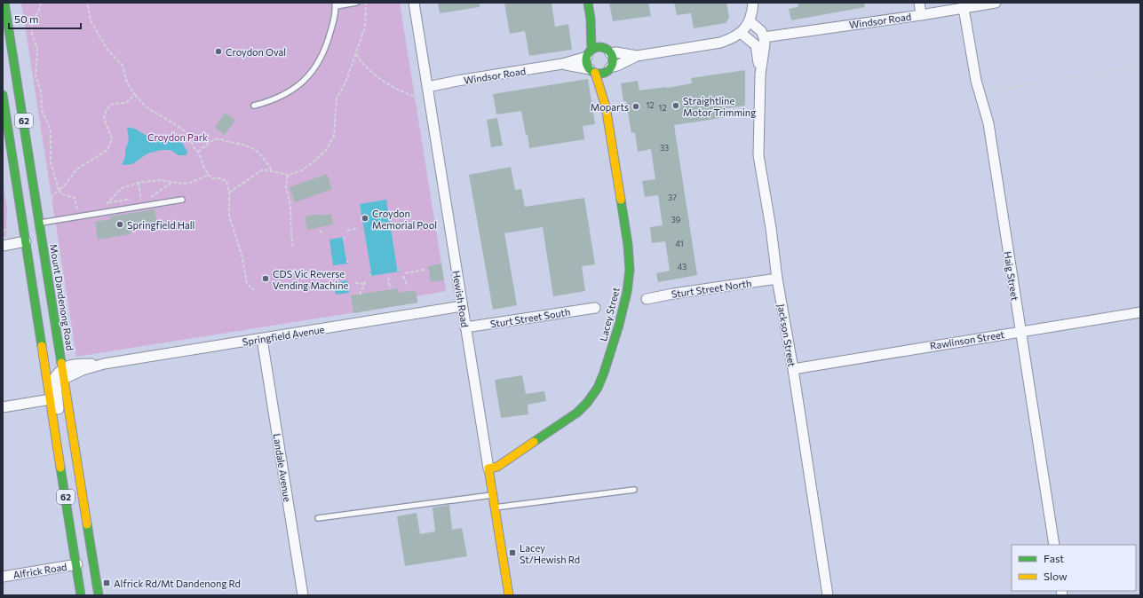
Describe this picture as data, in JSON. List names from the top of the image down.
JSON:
{
  "streets": {
    "main road": [
      "62",
      "Mount Dandenong Road",
      "Hewish Road",
      "Lacey Street"
    ],
    "street": [
      "Windsor Road",
      "Haig Street",
      "Sturt Street North",
      "Sturt Street South",
      "Springfield Avenue",
      "Jackson Street",
      "Rawlinson Street",
      "Landale Avenue",
      "Alfrick Road"
    ]
  },
  "crossings": [
    ["Windsor Road", "Haig Street"],
    ["Windsor Road", "Hewish Road"],
    ["Windsor Road", "Lacey Street"],
    ["62", "Alfrick Road"],
    ["Haig Street", "Rawlinson Street"],
    ["Sturt Street North", "Jackson Street"],
    ["Mount Dandenong Road", "Springfield Avenue"],
    ["Hewish Road", "Lacey Street"],
    ["Hewish Road", "Sturt Street South"],
    ["Hewish Road", "Springfield Avenue"],
    ["Springfield Avenue", "Landale Avenue"],
    ["Jackson Street", "Rawlinson Street"]
  ],
  "parks": ["Croydon Park"],
  "places": {
    "other": [
      "Croydon Oval",
      "Straightline Motor Trimming",
      "Moparts",
      "Croydon Memorial Pool",
      "Springfield Hall",
      "CDS Vic Reverse Vending Machine"
    ],
    "transit": ["Lacey St/Hewish Rd", "Alfrick Rd/Mt Dandenong Rd"]
  },
  "house_numbers": [
    "12",
    "12",
    "33",
    "37",
    "39",
    "41",
    "43"
  ],
  "legend": ["Fast", "Slow"],
  "scale_bar": "50 m"
}
